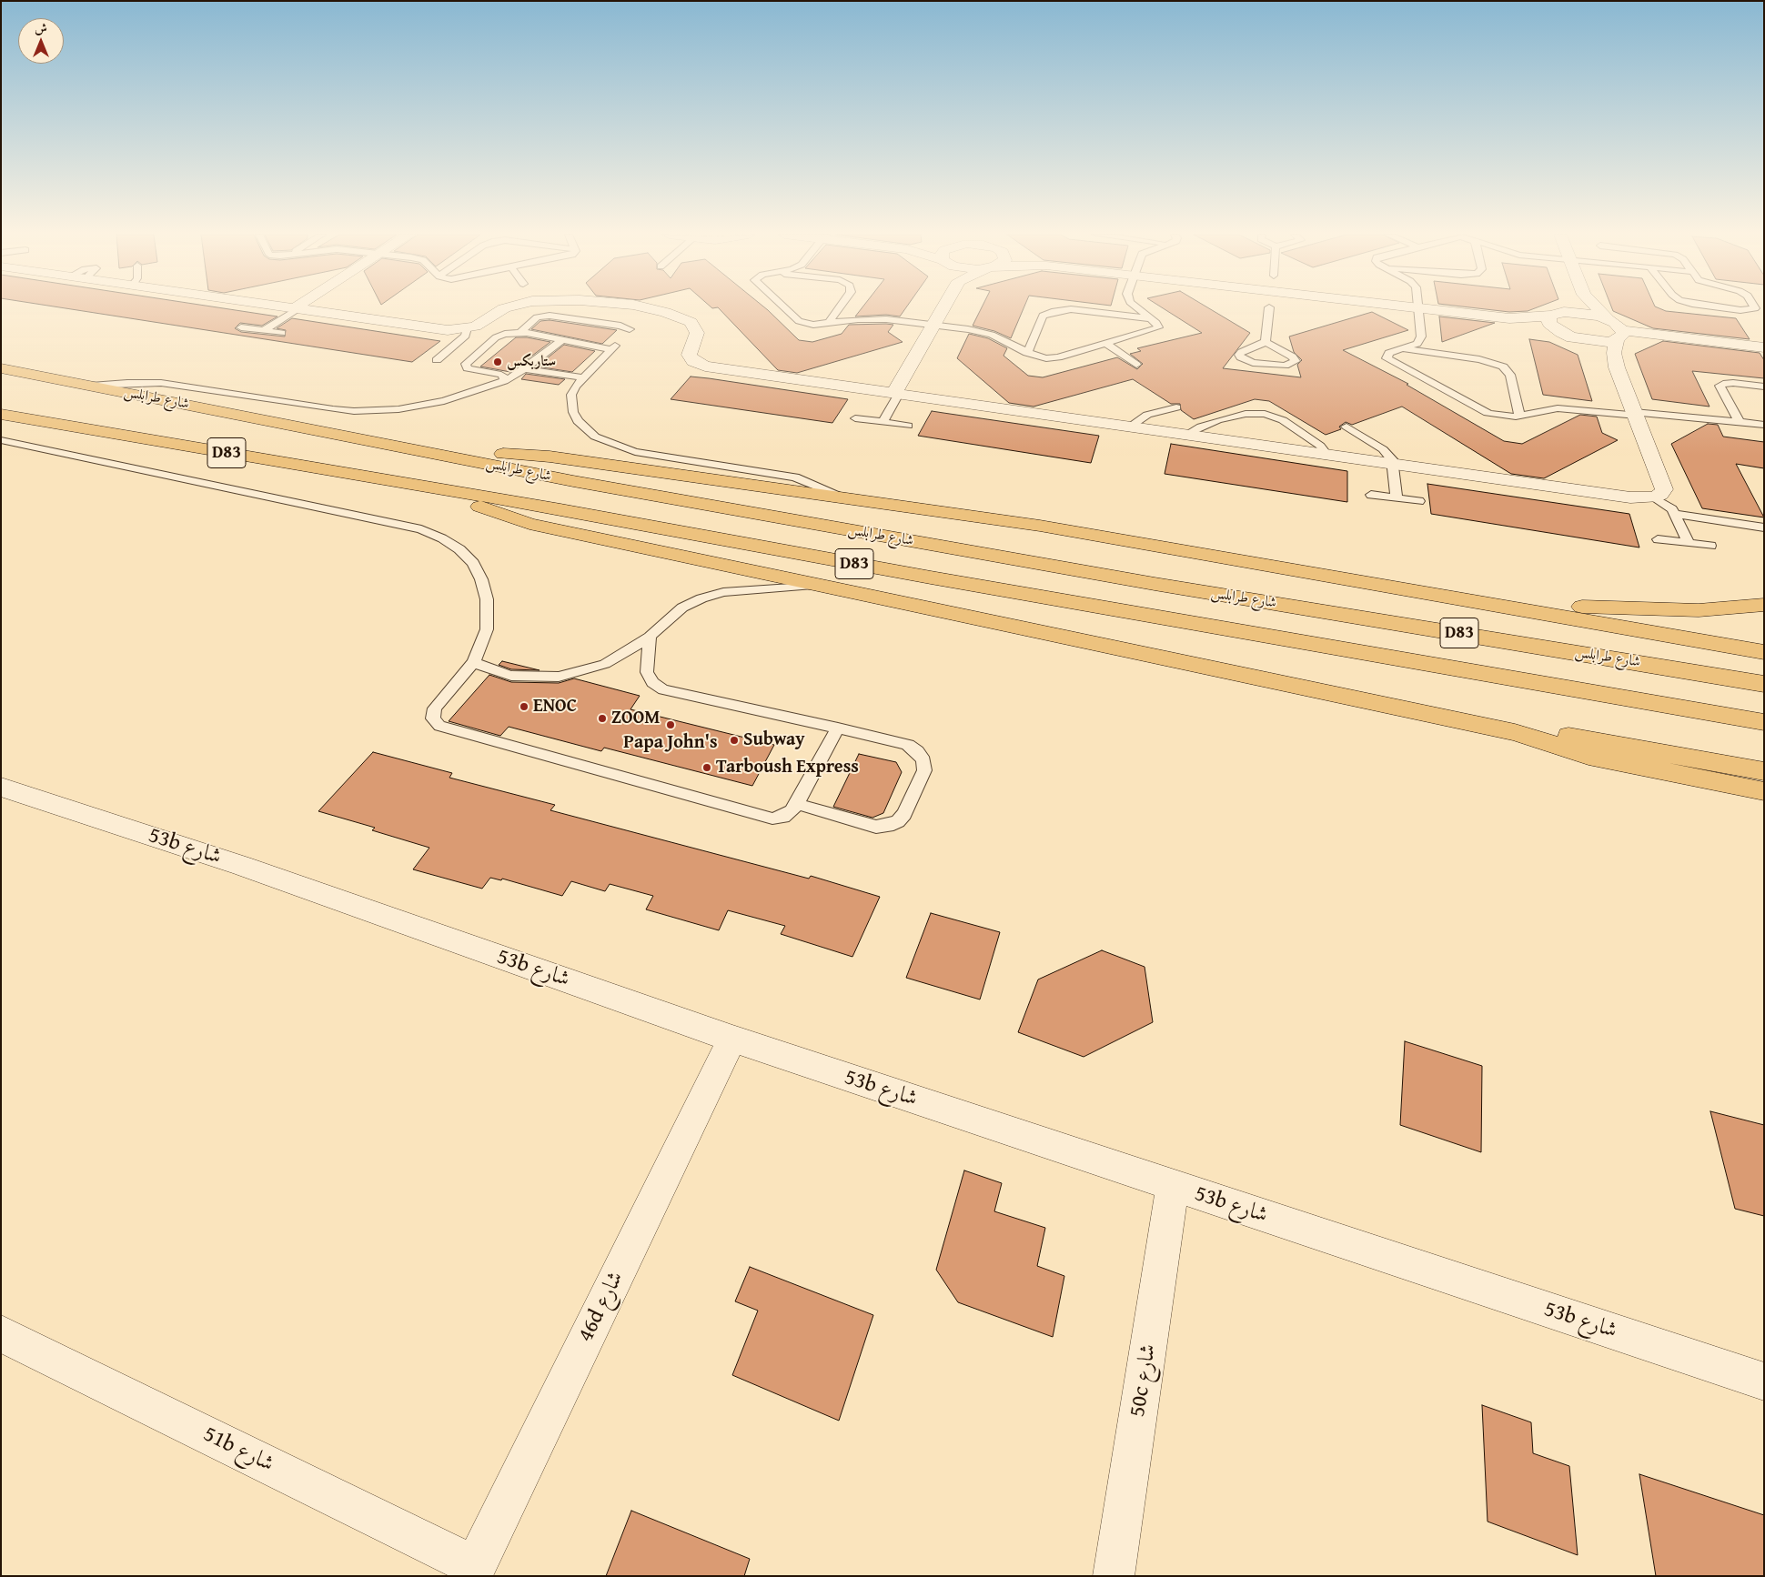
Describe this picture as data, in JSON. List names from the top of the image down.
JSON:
{
  "streets": {
    "highway": ["شارع طرابلس", "D83"],
    "street": [
      "53b شارع",
      "46d شارع",
      "50c شارع",
      "51b شارع"
    ]
  },
  "crossings": [
    ["53b شارع", "46d شارع"],
    ["53b شارع", "50c شارع"],
    ["46d شارع", "51b شارع"]
  ],
  "places": [
    "ستاربكس",
    "ENOC",
    "ZOOM",
    "Papa John's",
    "Subway",
    "Tarboush Express"
  ],
  "north": "top"
}
